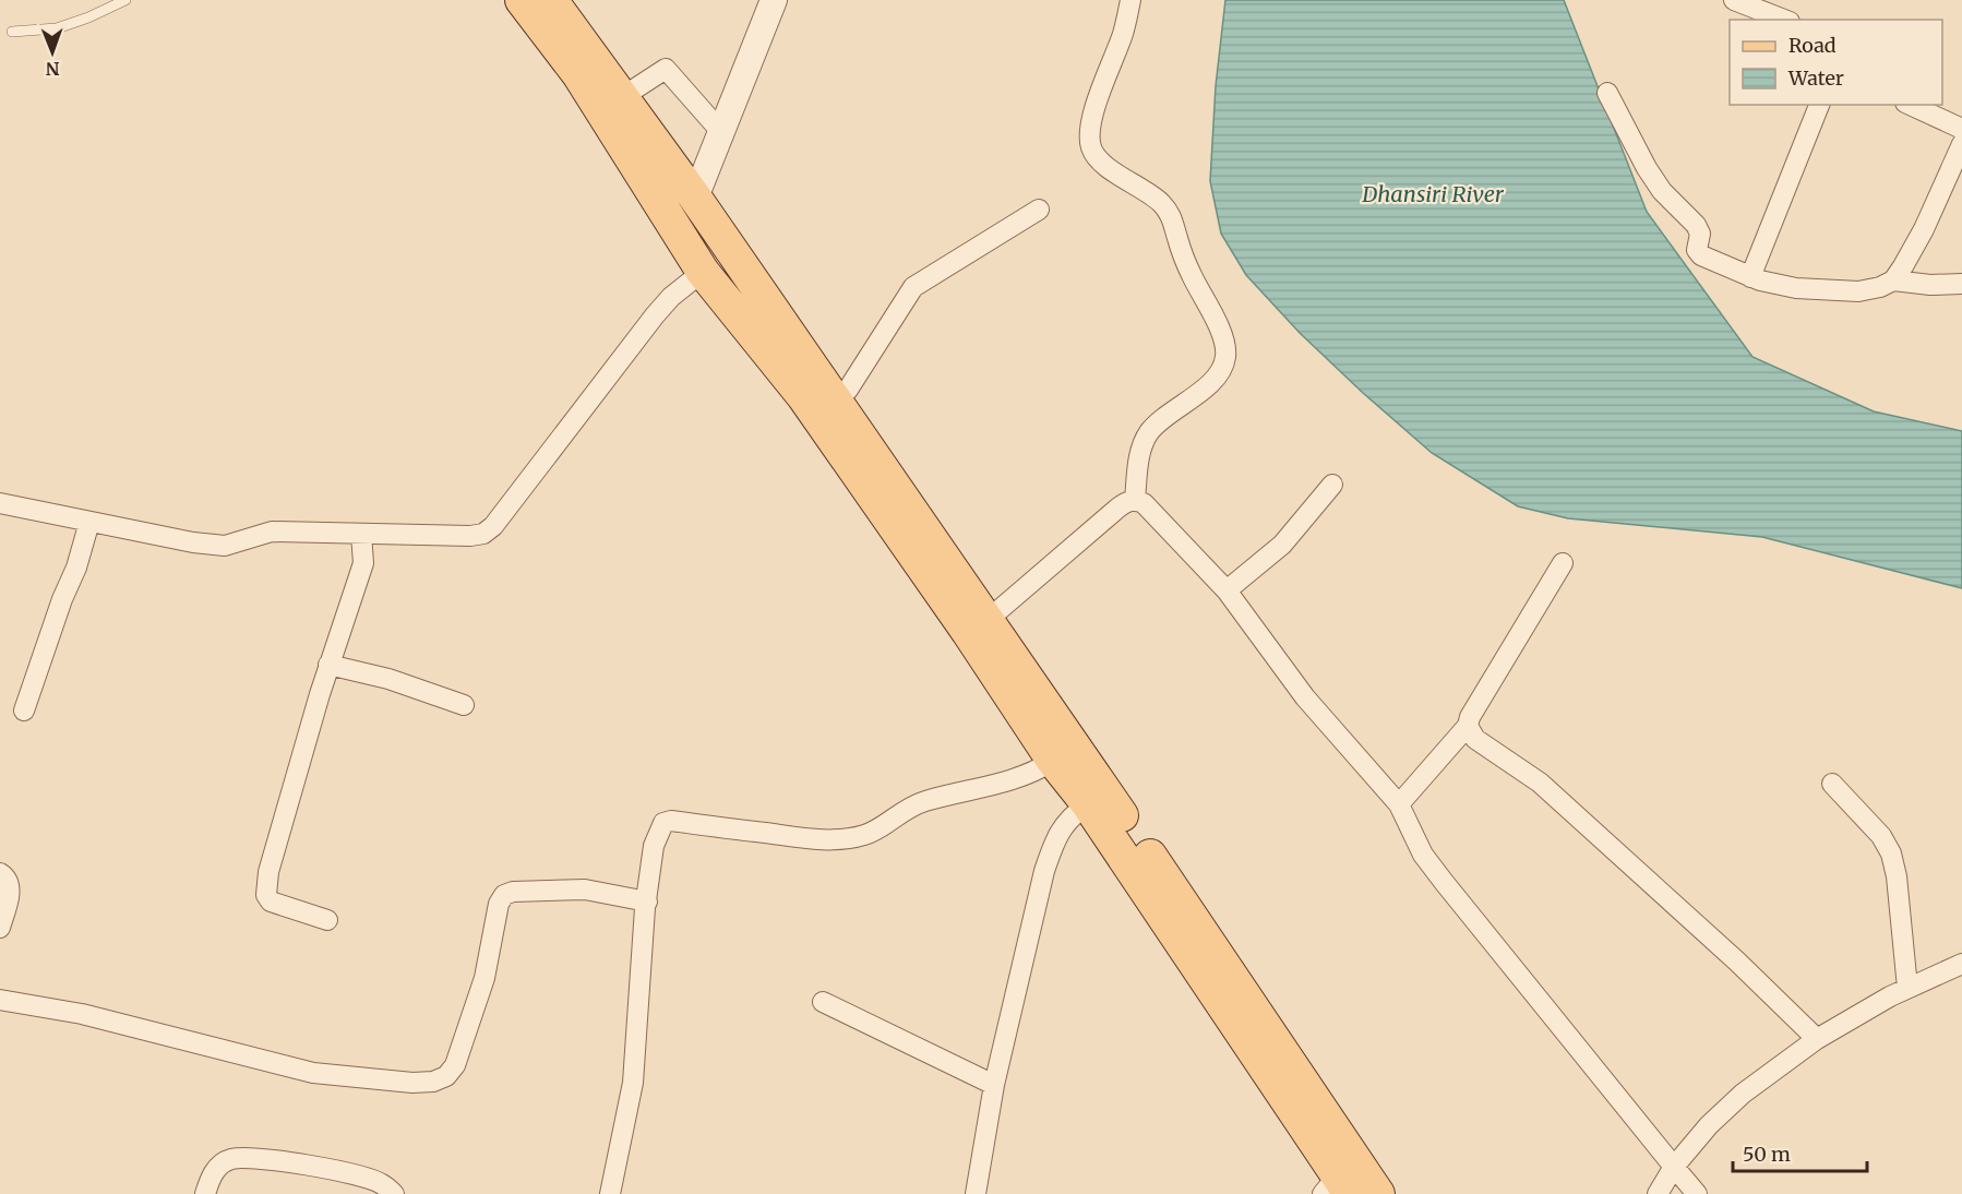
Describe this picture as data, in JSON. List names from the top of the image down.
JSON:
{
  "water": ["Dhansiri River"],
  "legend": ["Road", "Water"],
  "scale_bar": "50 m",
  "north": "bottom"
}
